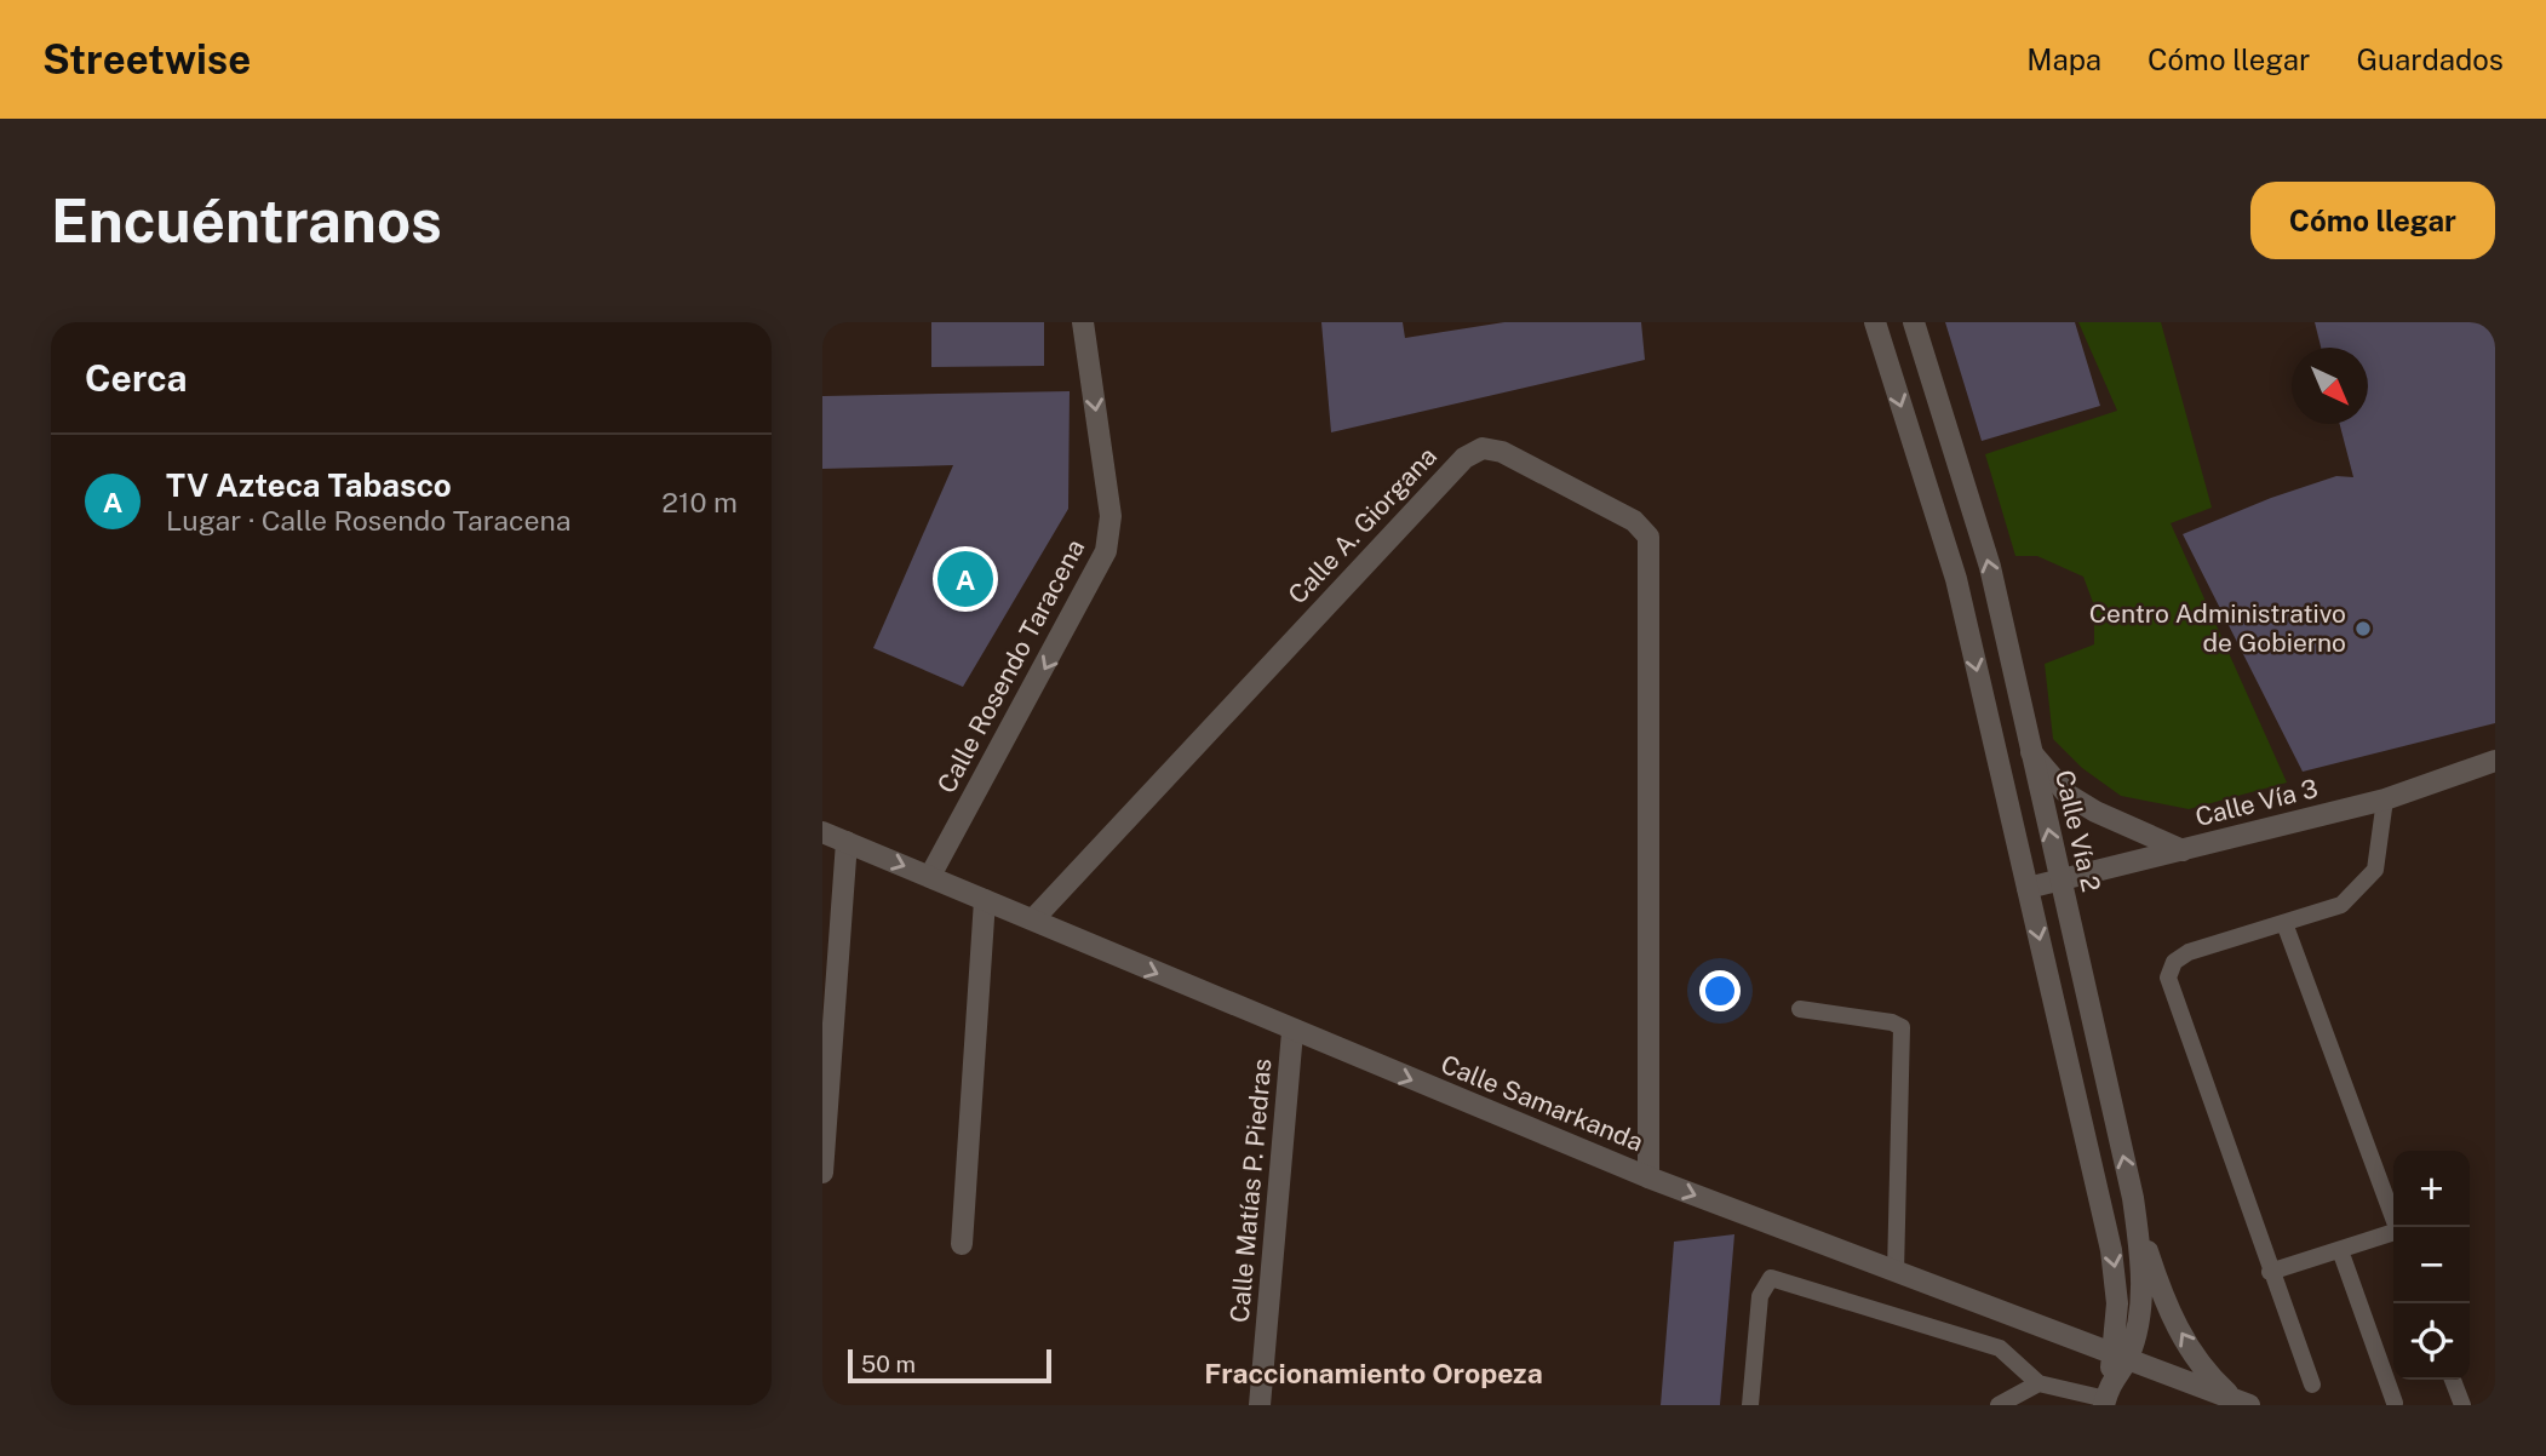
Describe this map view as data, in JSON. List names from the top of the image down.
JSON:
{
  "streets": {
    "street": [
      "Calle A. Giorgana",
      "Calle Rosendo Taracena",
      "Calle Vía 3",
      "Calle Vía 2",
      "Calle Samarkanda",
      "Calle Matías P. Piedras"
    ]
  },
  "crossings": [
    ["Calle A. Giorgana", "Calle Samarkanda"],
    ["Calle Rosendo Taracena", "Calle Samarkanda"],
    ["Calle Vía 3", "Calle Vía 2"],
    ["Calle Vía 2", "Calle Samarkanda"],
    ["Calle Samarkanda", "Calle Matías P. Piedras"]
  ],
  "one_way": ["Calle Rosendo Taracena", "Calle Samarkanda"],
  "districts": ["Fraccionamiento Oropeza"],
  "places": ["Centro Administrativo de Gobierno"],
  "scale_bar": "50 m",
  "north": "bottom right",
  "page": {
    "header": "Streetwise",
    "nav": ["Mapa", "Cómo llegar", "Guardados"],
    "buttons": "Cómo llegar",
    "title": "Encuéntranos",
    "heading": "Cerca",
    "list": [
      {
        "mark": "A",
        "name": "TV Azteca Tabasco",
        "note": "Lugar · Calle Rosendo Taracena",
        "value": "210 m"
      }
    ],
    "pins": "A",
    "map_buttons": ["+", "−"],
    "scale": "50 m"
  }
}
